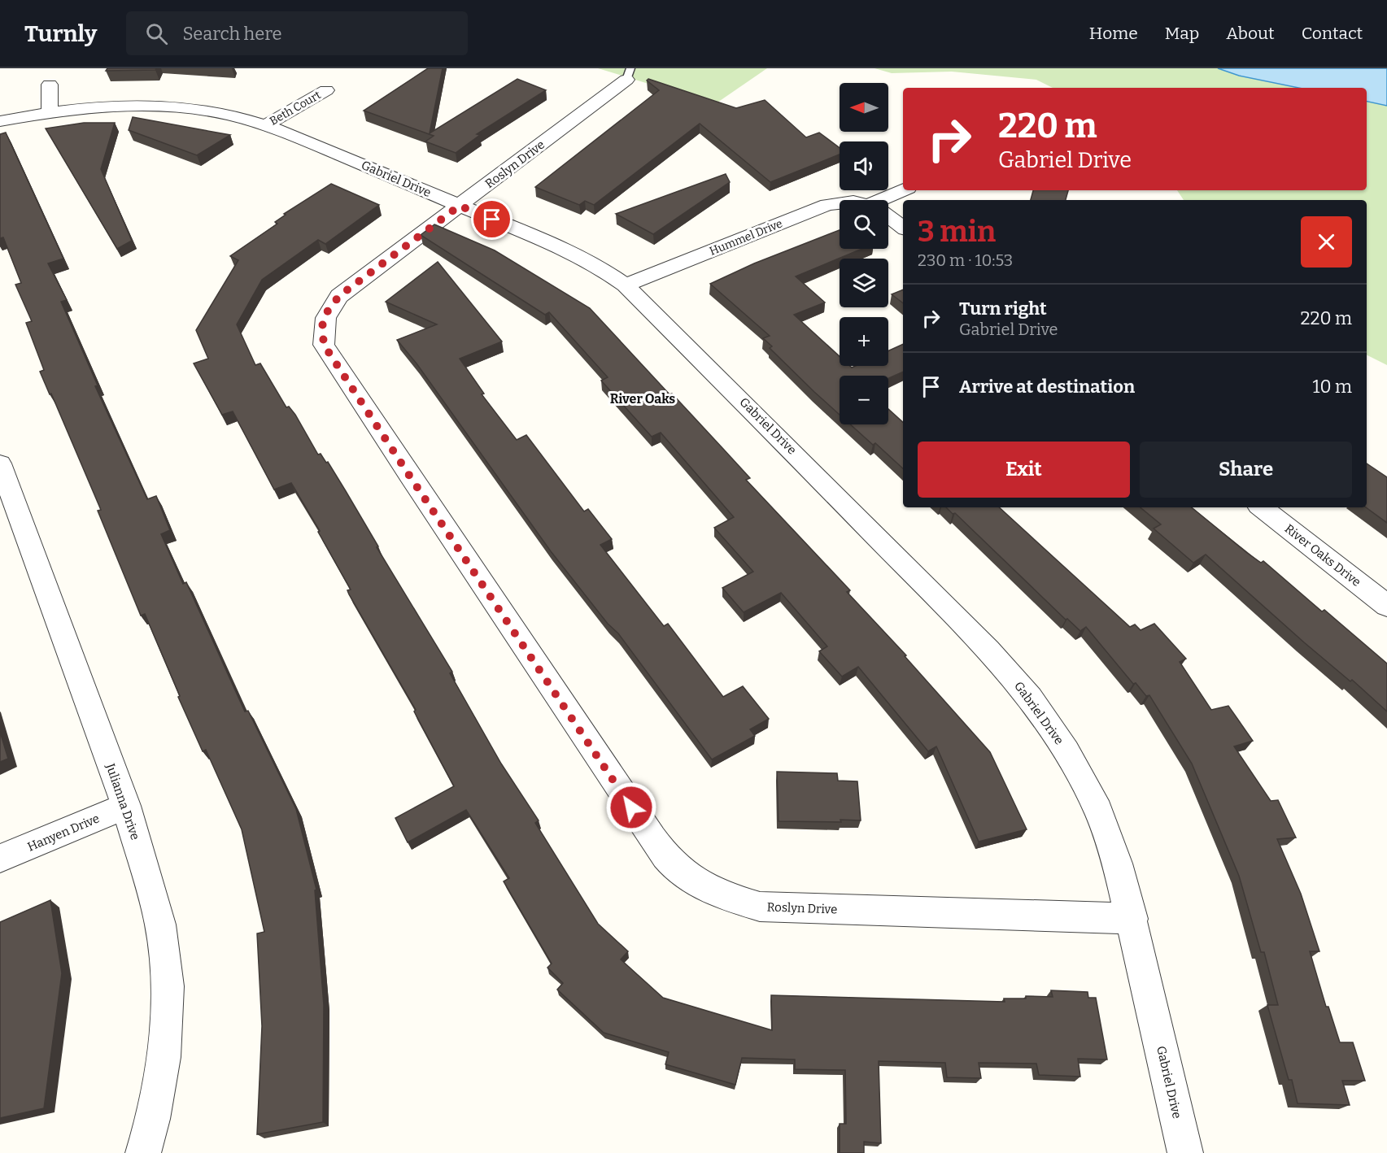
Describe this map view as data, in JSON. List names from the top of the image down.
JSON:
{
  "streets": {
    "street": [
      "Beth Court",
      "Roslyn Drive",
      "Gabriel Drive",
      "Hummel Drive",
      "River Oaks Drive",
      "Julianna Drive",
      "Hanyen Drive"
    ]
  },
  "crossings": [
    ["Beth Court", "Gabriel Drive"],
    ["Roslyn Drive", "Gabriel Drive"],
    ["Gabriel Drive", "Hummel Drive"],
    ["Julianna Drive", "Hanyen Drive"]
  ],
  "districts": ["River Oaks"],
  "north": "left",
  "page": {
    "header": "Turnly",
    "search": "Search here",
    "nav": [
      "Home",
      "Map",
      "About",
      "Contact"
    ],
    "map_buttons": ["+", "−"],
    "turn": ["220 m", "Gabriel Drive"],
    "heading": ["3 min", "230 m · 10:53"],
    "list": [
      {
        "name": "Turn right",
        "note": "Gabriel Drive",
        "value": "220 m"
      },
      {
        "name": "Arrive at destination",
        "value": "10 m"
      }
    ],
    "buttons": ["Exit", "Share"]
  }
}
